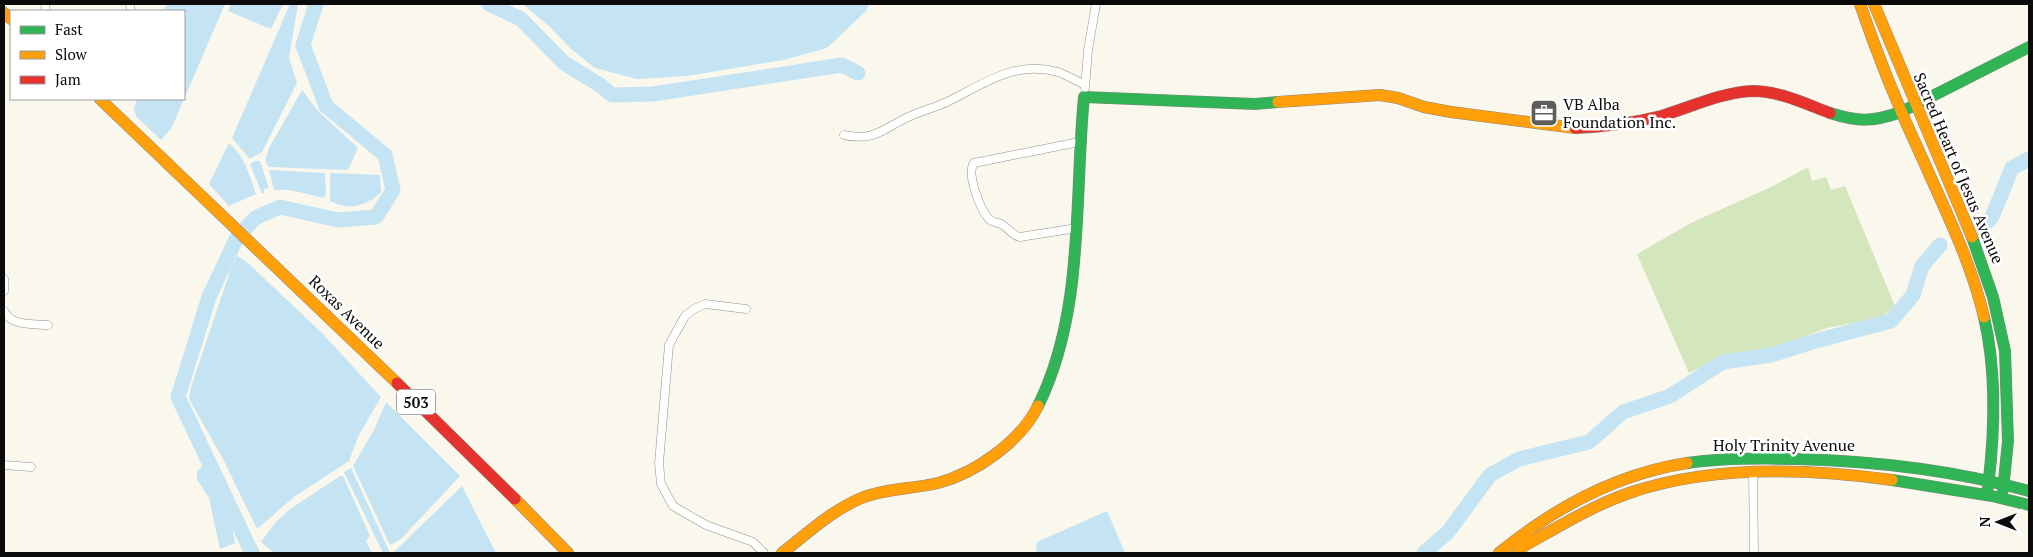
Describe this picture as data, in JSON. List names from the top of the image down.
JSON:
{
  "streets": {
    "main road": [
      "Sacred Heart of Jesus Avenue",
      "Roxas Avenue",
      "503",
      "Holy Trinity Avenue"
    ]
  },
  "crossings": [
    ["Sacred Heart of Jesus Avenue", "Holy Trinity Avenue"]
  ],
  "places": {
    "office": ["VB Alba Foundation Inc."]
  },
  "legend": ["Fast", "Slow", "Jam"],
  "north": "left"
}
